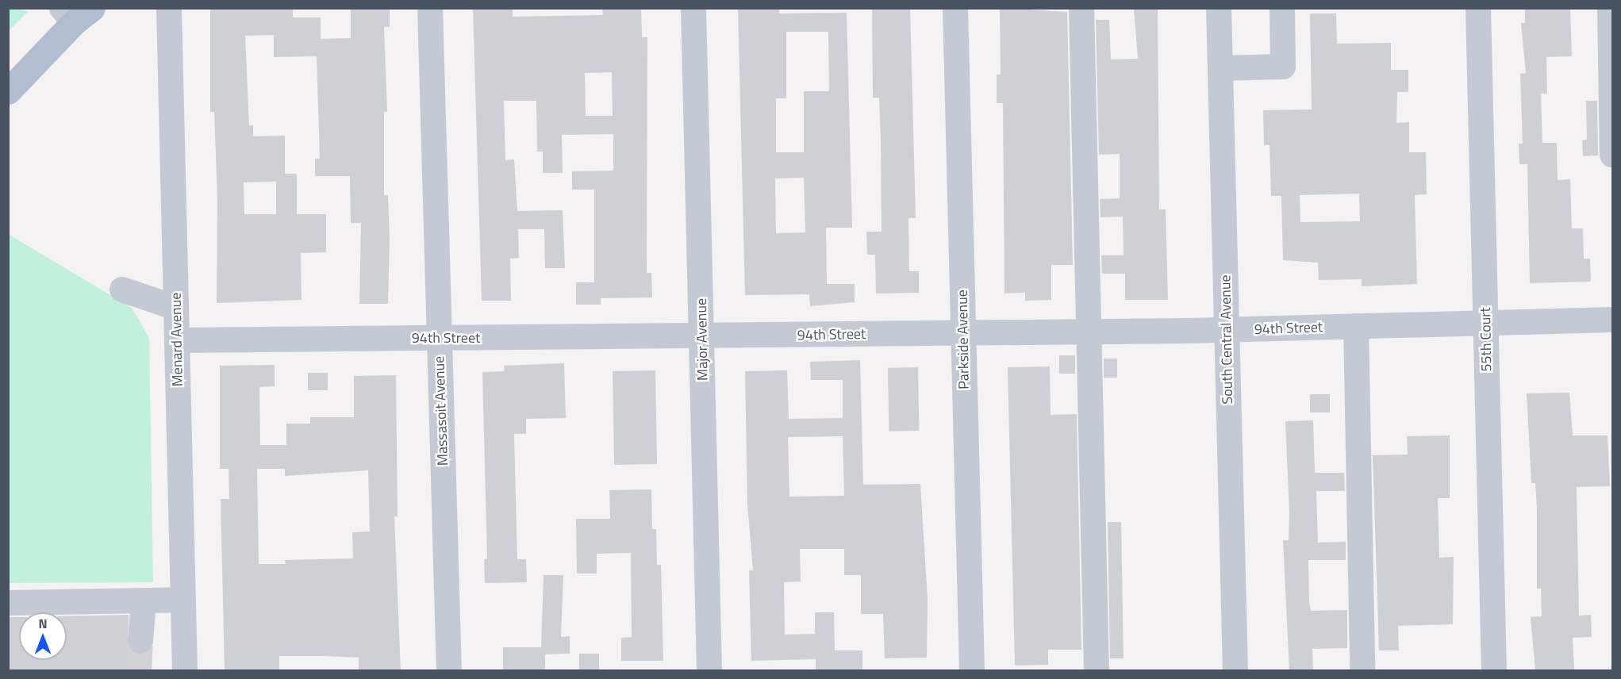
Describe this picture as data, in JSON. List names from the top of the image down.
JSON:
{
  "streets": {
    "street": [
      "94th Street",
      "Menard Avenue",
      "Major Avenue",
      "Parkside Avenue",
      "South Central Avenue",
      "55th Court",
      "Massasoit Avenue"
    ]
  },
  "crossings": [
    ["94th Street", "Menard Avenue"],
    ["94th Street", "Major Avenue"],
    ["94th Street", "Parkside Avenue"],
    ["94th Street", "South Central Avenue"],
    ["94th Street", "55th Court"],
    ["94th Street", "Massasoit Avenue"]
  ],
  "north": "top"
}
